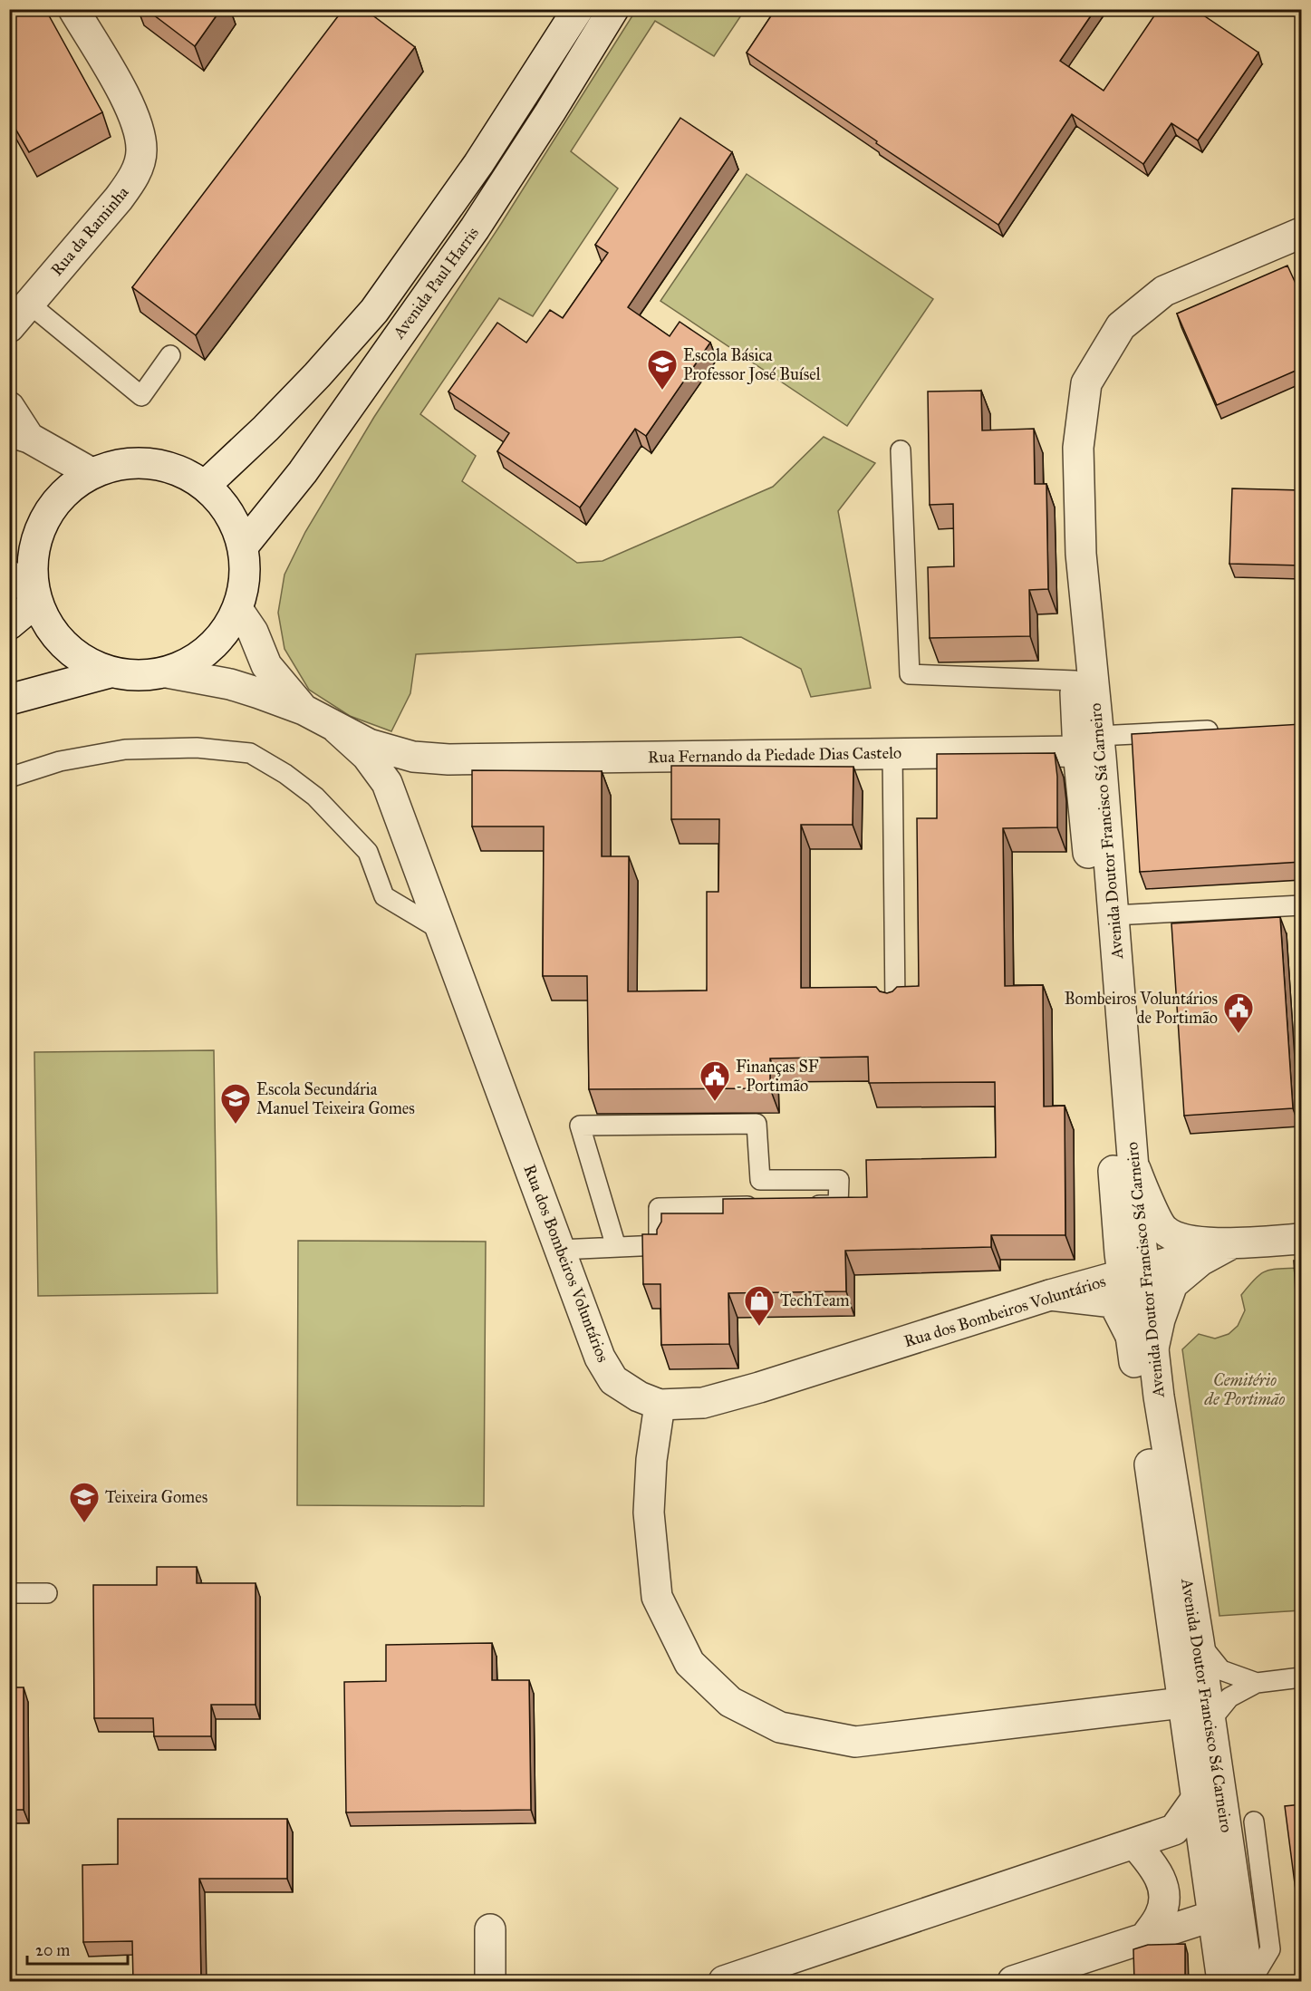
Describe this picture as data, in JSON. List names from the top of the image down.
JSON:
{
  "streets": {
    "street": [
      "Rua da Raminha",
      "Avenida Paul Harris",
      "Rua Fernando da Piedade Dias Castelo",
      "Avenida Doutor Francisco Sá Carneiro",
      "Rua dos Bombeiros Voluntários"
    ]
  },
  "crossings": [
    ["Rua Fernando da Piedade Dias Castelo", "Avenida Doutor Francisco Sá Carneiro"],
    ["Rua Fernando da Piedade Dias Castelo", "Rua dos Bombeiros Voluntários"],
    ["Avenida Doutor Francisco Sá Carneiro", "Rua dos Bombeiros Voluntários"]
  ],
  "parks": ["Cemitério de Portimão"],
  "places": {
    "school or university": ["Escola Básica Professor José Buísel", "Escola Secundária Manuel Teixeira Gomes", "Teixeira Gomes"],
    "public building": ["Bombeiros Voluntários de Portimão", "Finanças SF - Portimão"],
    "shop": ["TechTeam"]
  },
  "scale_bar": "20 m"
}
